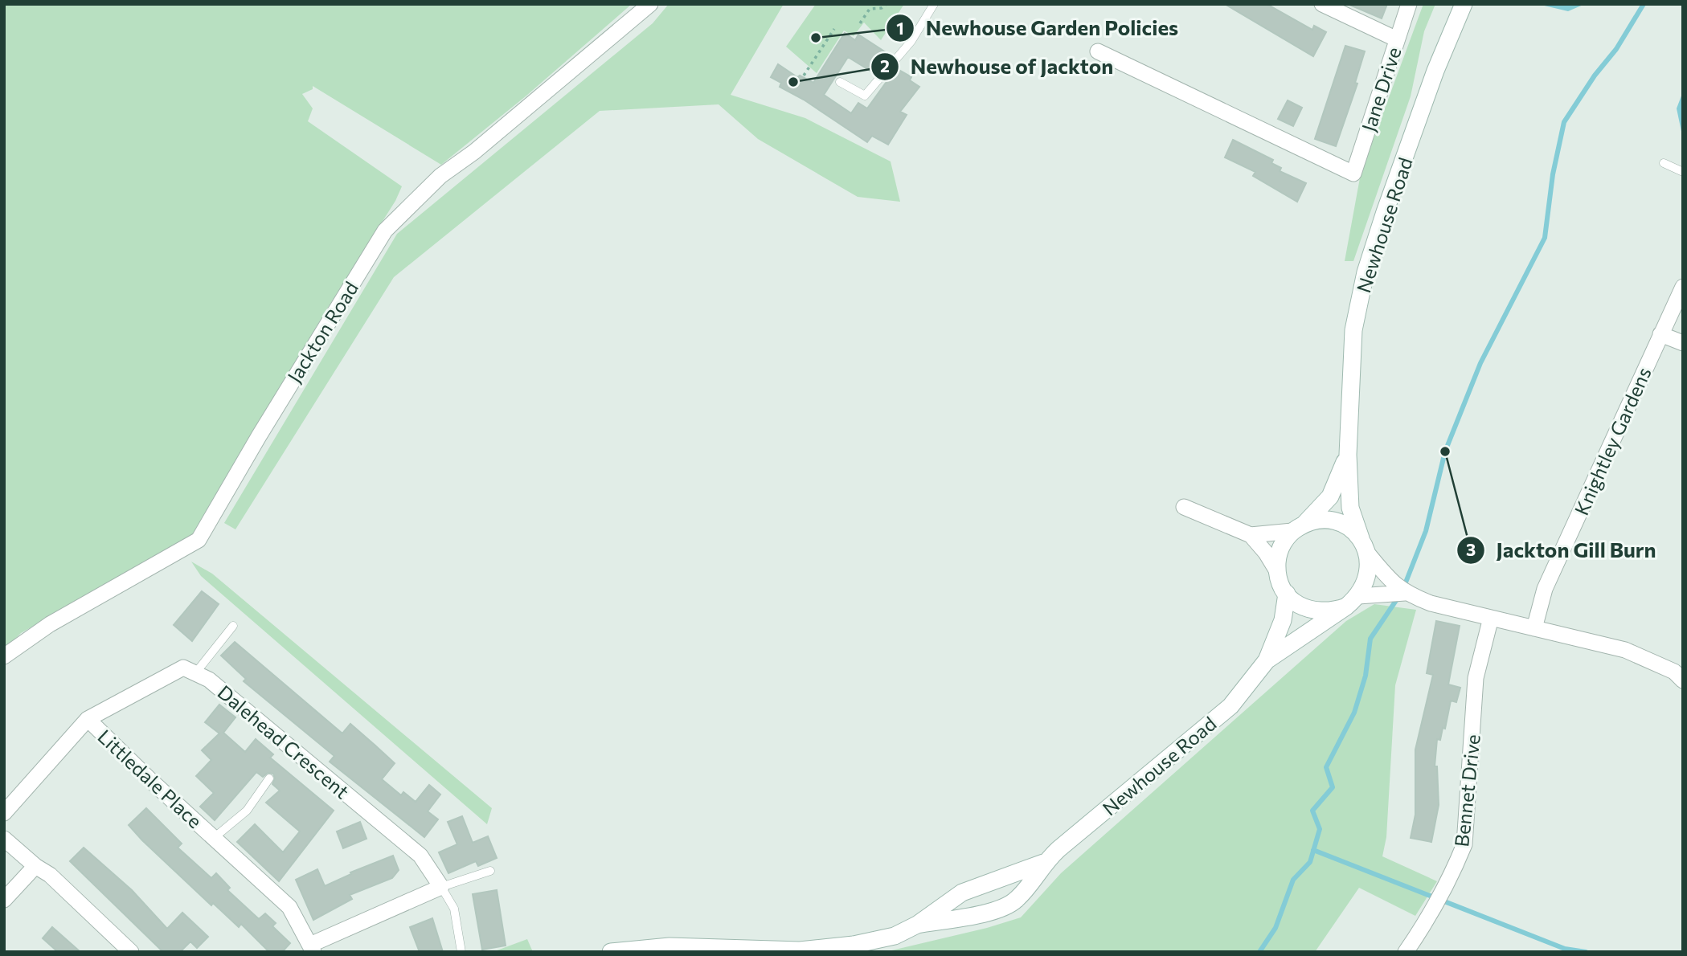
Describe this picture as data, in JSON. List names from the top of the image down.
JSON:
{
  "streets": {
    "street": [
      "Jane Drive",
      "Newhouse Road",
      "Jackton Road",
      "Knightley Gardens",
      "Dalehead Crescent",
      "Littledale Place",
      "Bennet Drive"
    ]
  },
  "places": ["Newhouse Garden Policies", "Newhouse of Jackton", "Jackton Gill Burn"]
}
